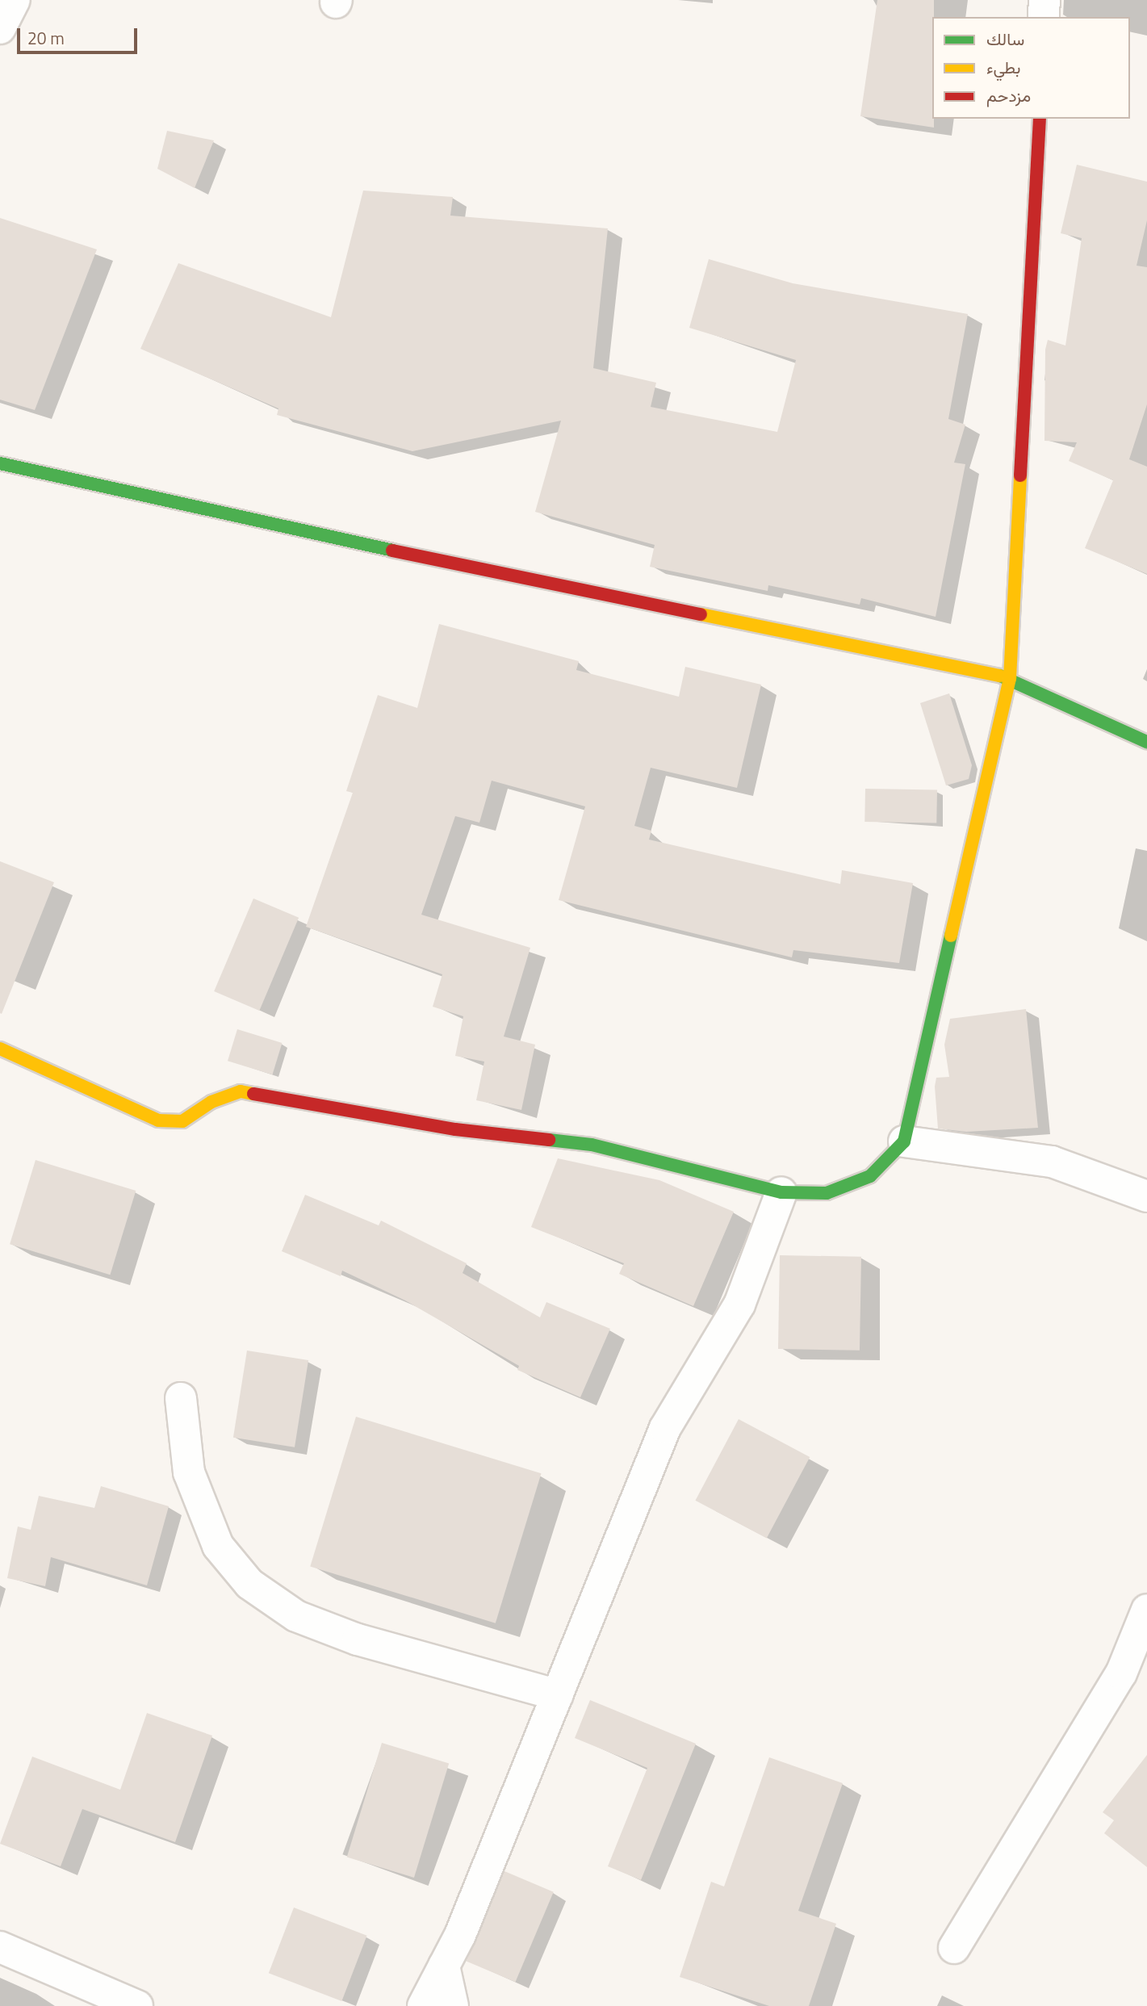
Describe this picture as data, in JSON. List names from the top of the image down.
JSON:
{
  "legend": ["سالك", "بطيء", "مزدحم"],
  "scale_bar": "20 m"
}
